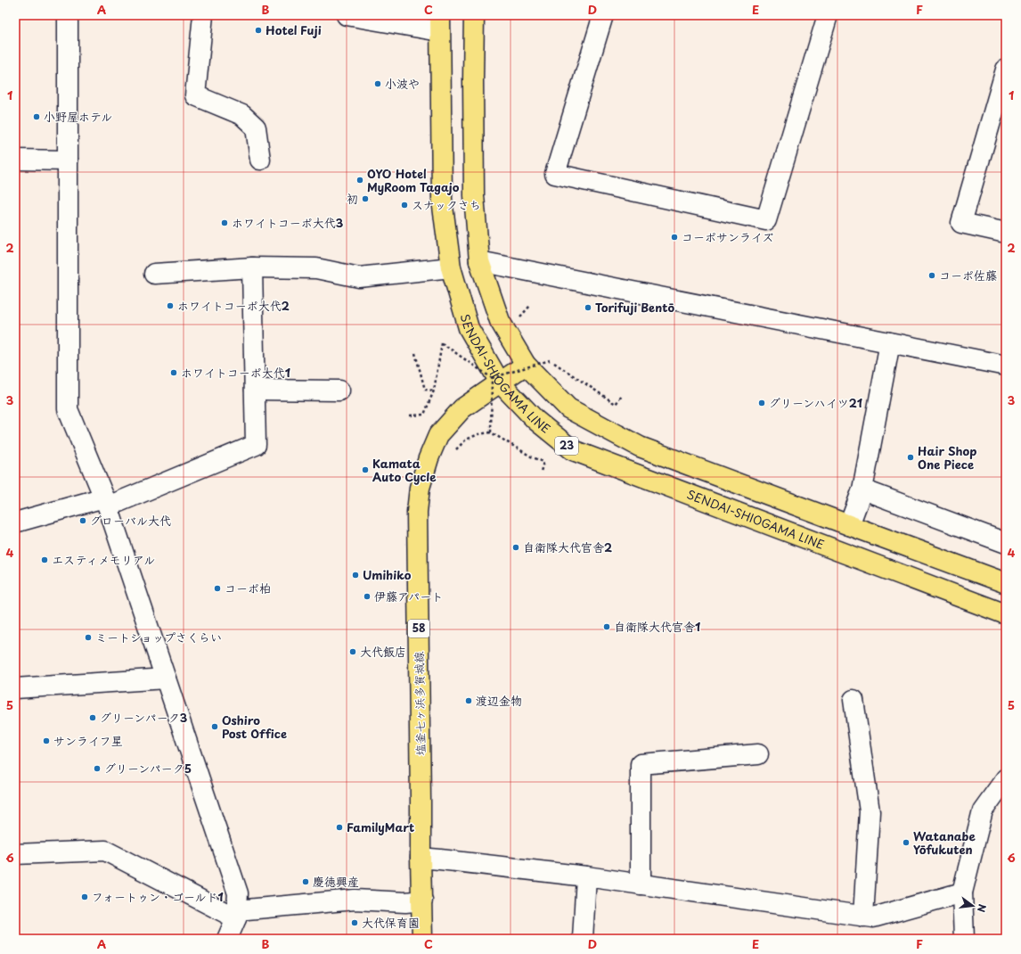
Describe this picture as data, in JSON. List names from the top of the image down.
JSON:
{
  "streets": {
    "main road": [
      "SENDAI-SHIOGAMA LINE",
      "23",
      "58",
      "塩釜七ヶ浜多賀城線"
    ]
  },
  "crossings": [
    ["SENDAI-SHIOGAMA LINE", "塩釜七ヶ浜多賀城線"]
  ],
  "places": [
    "Hotel Fuji",
    "小波や",
    "小野屋ホテル",
    "OYO Hotel MyRoom Tagajo",
    "初",
    "スナックさち",
    "ホワイトコーポ大代3",
    "コーポサンライズ",
    "コーポ佐藤",
    "ホワイトコーポ大代2",
    "Torifuji Bentō",
    "ホワイトコーポ大代1",
    "グリーンハイツ21",
    "Hair Shop One Piece",
    "Kamata Auto Cycle",
    "グローバル大代",
    "自衛隊大代官舎2",
    "エスティメモリアル",
    "Umihiko",
    "コーポ柏",
    "伊藤アパート",
    "自衛隊大代官舎1",
    "ミートショップさくらい",
    "大代飯店",
    "渡辺金物",
    "グリーンパーク3",
    "Oshiro Post Office",
    "サンライフ星",
    "グリーンパーク5",
    "FamilyMart",
    "Watanabe Yōfukuten",
    "慶徳興産",
    "フォートゥン・ゴールド1",
    "大代保育園"
  ],
  "north": "right",
  "grid": {
    "columns": [
      "A",
      "B",
      "C",
      "D",
      "E",
      "F"
    ],
    "rows": [
      "1",
      "2",
      "3",
      "4",
      "5",
      "6"
    ]
  }
}
